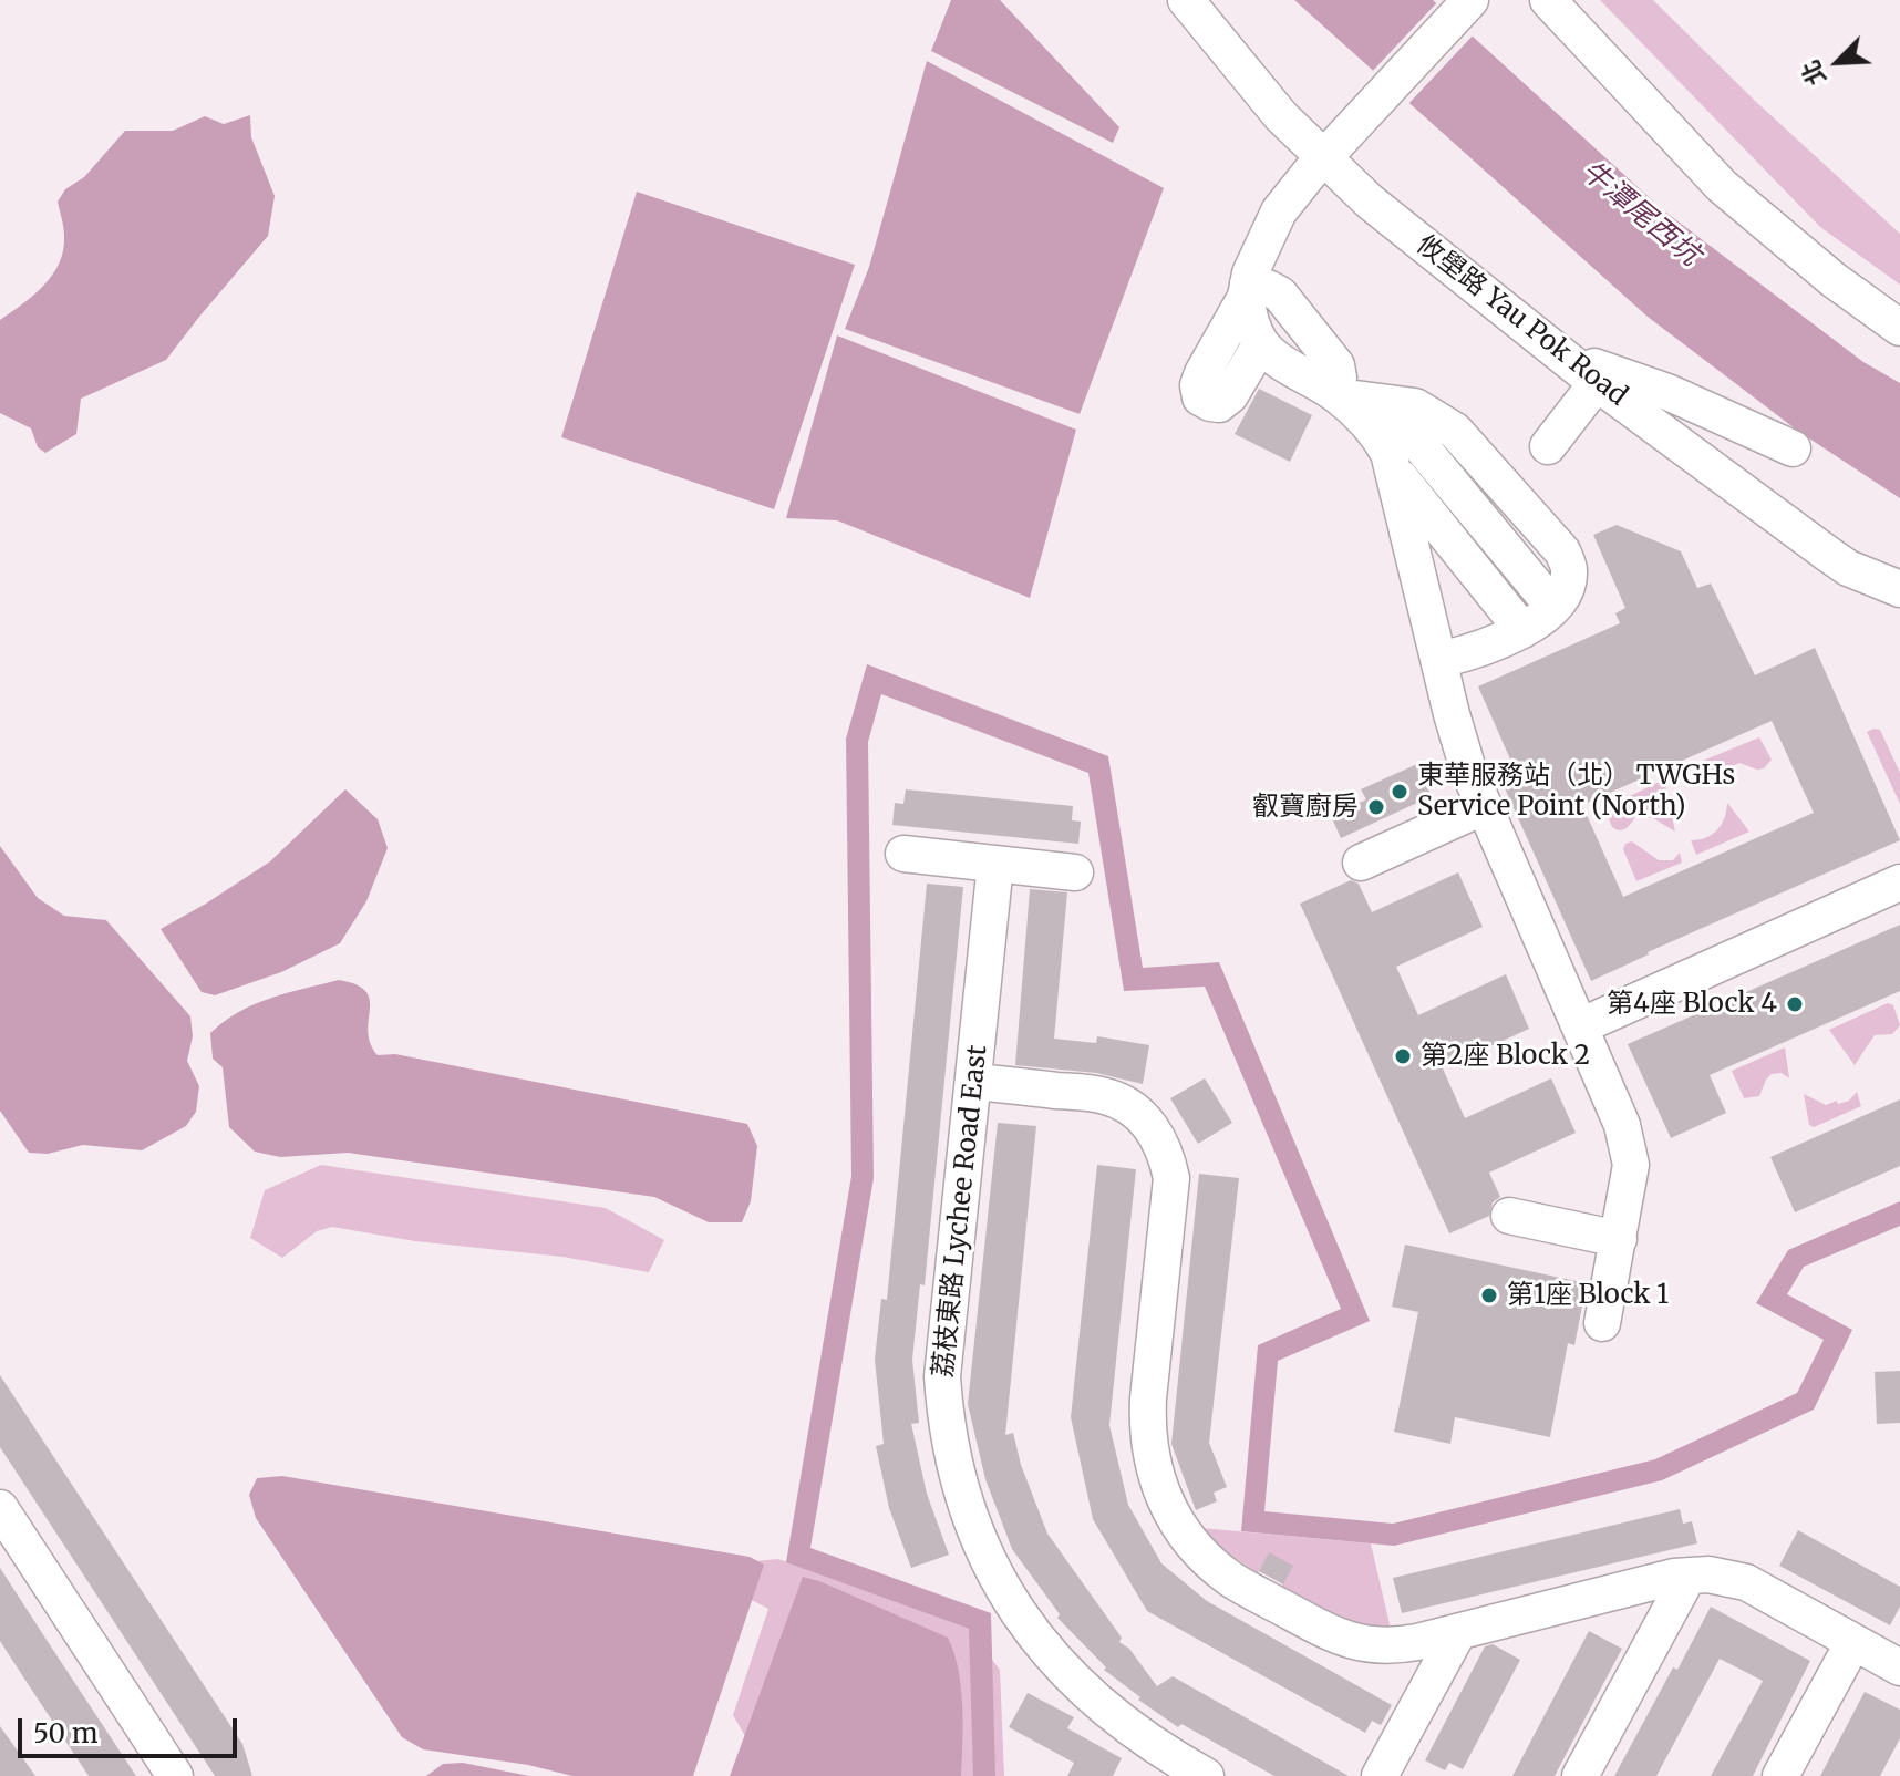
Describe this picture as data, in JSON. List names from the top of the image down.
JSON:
{
  "streets": {
    "street": ["攸壆路 Yau Pok Road", "荔枝東路 Lychee Road East"]
  },
  "water": ["牛潭尾西坑"],
  "places": [
    "東華服務站（北） TWGHs Service Point (North)",
    "叡寶廚房",
    "第4座 Block 4",
    "第2座 Block 2",
    "第1座 Block 1"
  ],
  "scale_bar": "50 m",
  "north": "bottom left"
}
